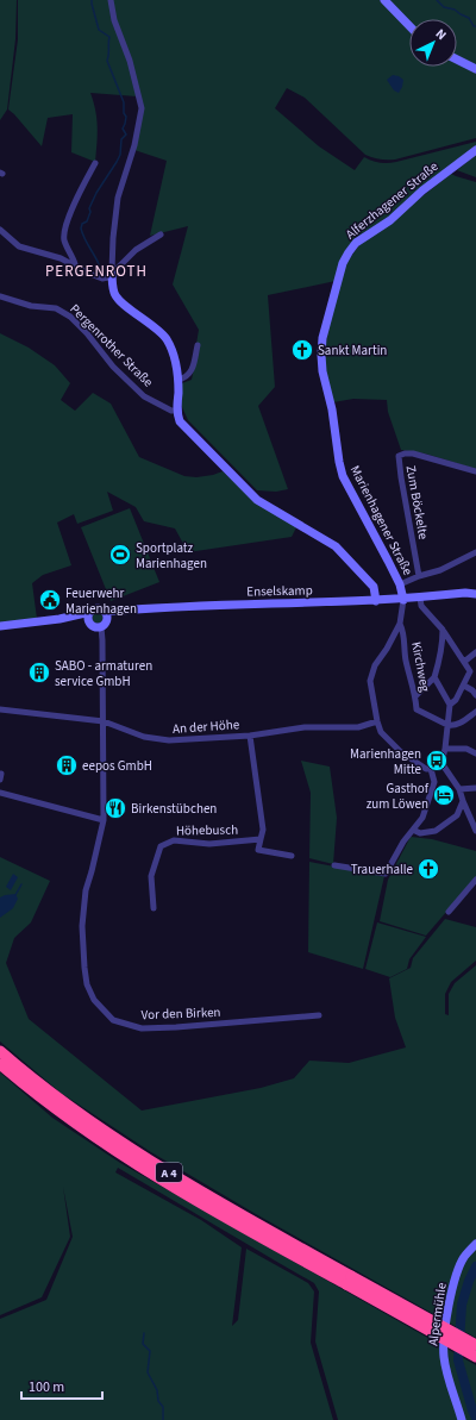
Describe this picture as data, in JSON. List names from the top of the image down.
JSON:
{
  "streets": {
    "highway": ["A 4"],
    "main road": [
      "Alferzhagener Straße",
      "Marienhagener Straße",
      "Enselskamp",
      "Alpermühle"
    ],
    "street": [
      "Pergenrother Straße",
      "Zum Böckelte",
      "Kirchweg",
      "An der Höhe",
      "Höhebusch",
      "Vor den Birken"
    ]
  },
  "crossings": [
    ["Alferzhagener Straße", "Marienhagener Straße"],
    ["Marienhagener Straße", "Enselskamp"],
    ["Marienhagener Straße", "Kirchweg"],
    ["Marienhagener Straße", "An der Höhe"],
    ["An der Höhe", "Vor den Birken"]
  ],
  "districts": ["PERGENROTH"],
  "places": {
    "church": ["Sankt Martin", "Trauerhalle"],
    "sports": ["Sportplatz Marienhagen"],
    "public building": ["Feuerwehr Marienhagen"],
    "building": ["SABO - armaturen service GmbH", "eepos GmbH"],
    "bus stop": ["Marienhagen Mitte"],
    "hotel": ["Gasthof zum Löwen"],
    "restaurant": ["Birkenstübchen"]
  },
  "scale_bar": "100 m",
  "north": "top right"
}
